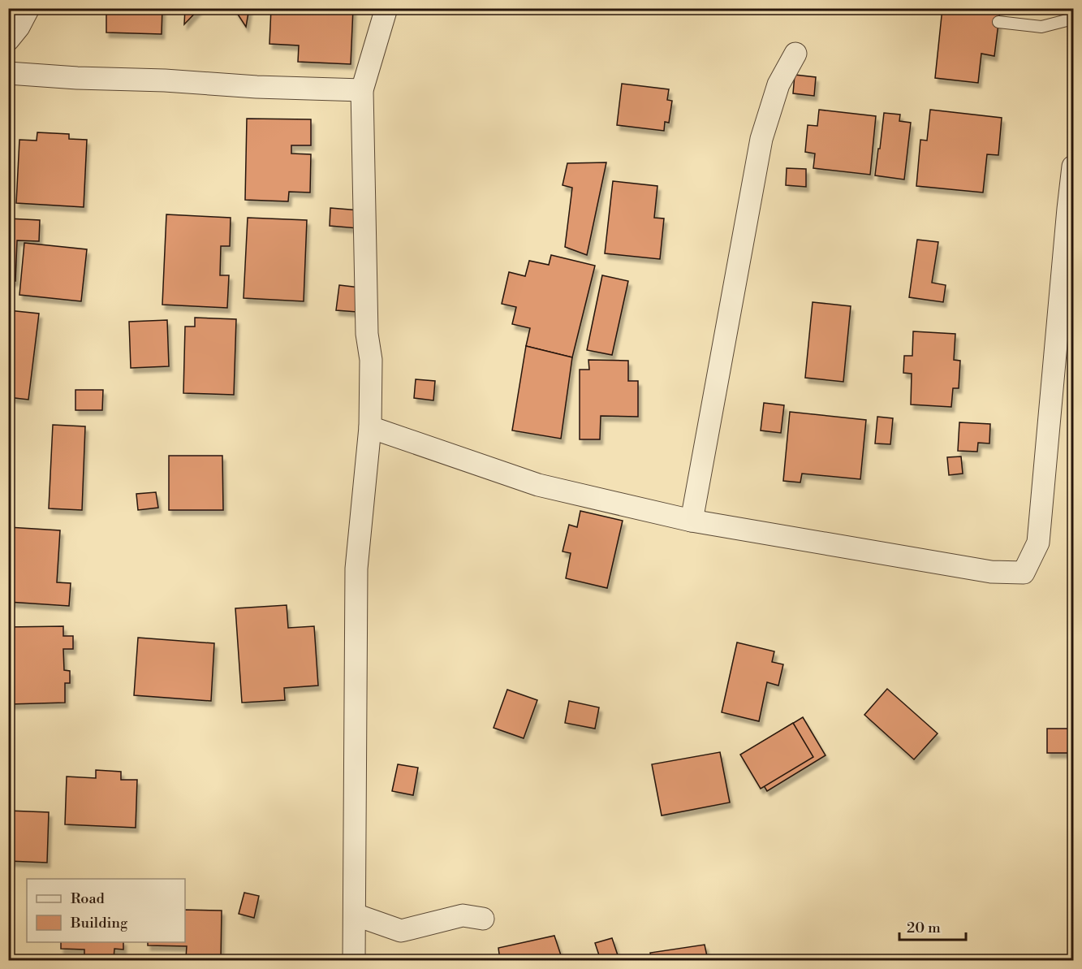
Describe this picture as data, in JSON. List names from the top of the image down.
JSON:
{
  "legend": ["Road", "Building"],
  "scale_bar": "20 m"
}
